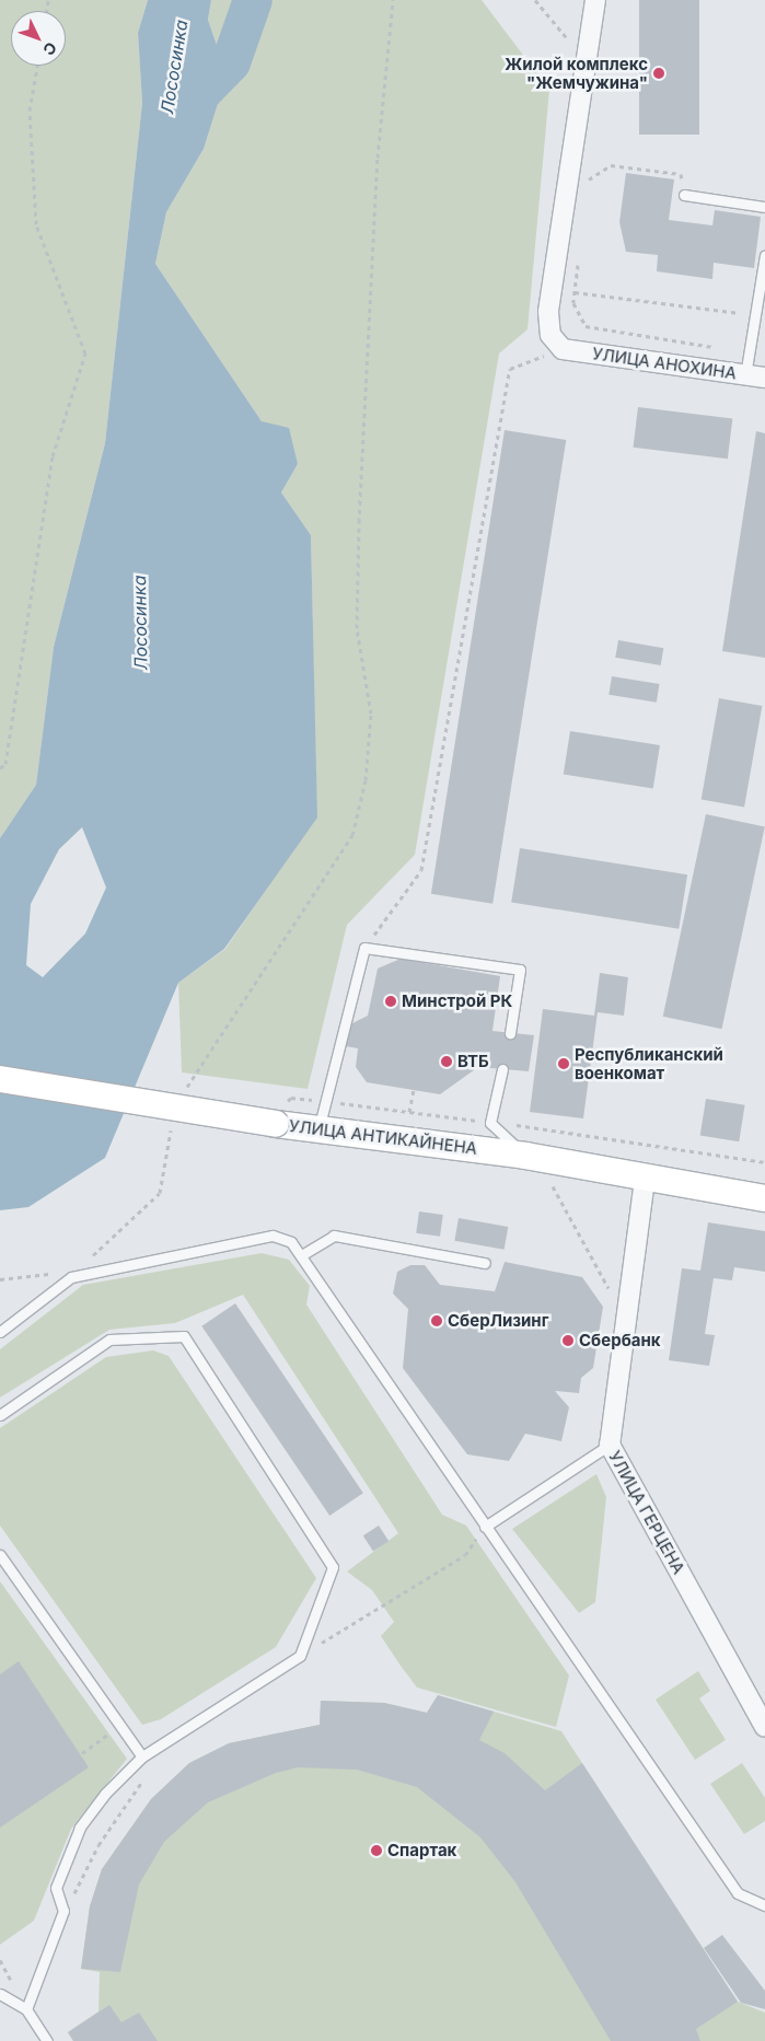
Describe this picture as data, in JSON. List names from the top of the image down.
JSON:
{
  "streets": {
    "main road": ["УЛИЦА АНТИКАЙНЕНА"],
    "street": ["УЛИЦА АНОХИНА", "УЛИЦА ГЕРЦЕНА"]
  },
  "crossings": [
    ["УЛИЦА АНТИКАЙНЕНА", "УЛИЦА ГЕРЦЕНА"]
  ],
  "water": ["Лососинка"],
  "places": [
    "Жилой комплекс \"Жемчужина\"",
    "Минстрой РК",
    "ВТБ",
    "Республиканский военкомат",
    "СберЛизинг",
    "Сбербанк",
    "Спартак"
  ],
  "north": "bottom right"
}
